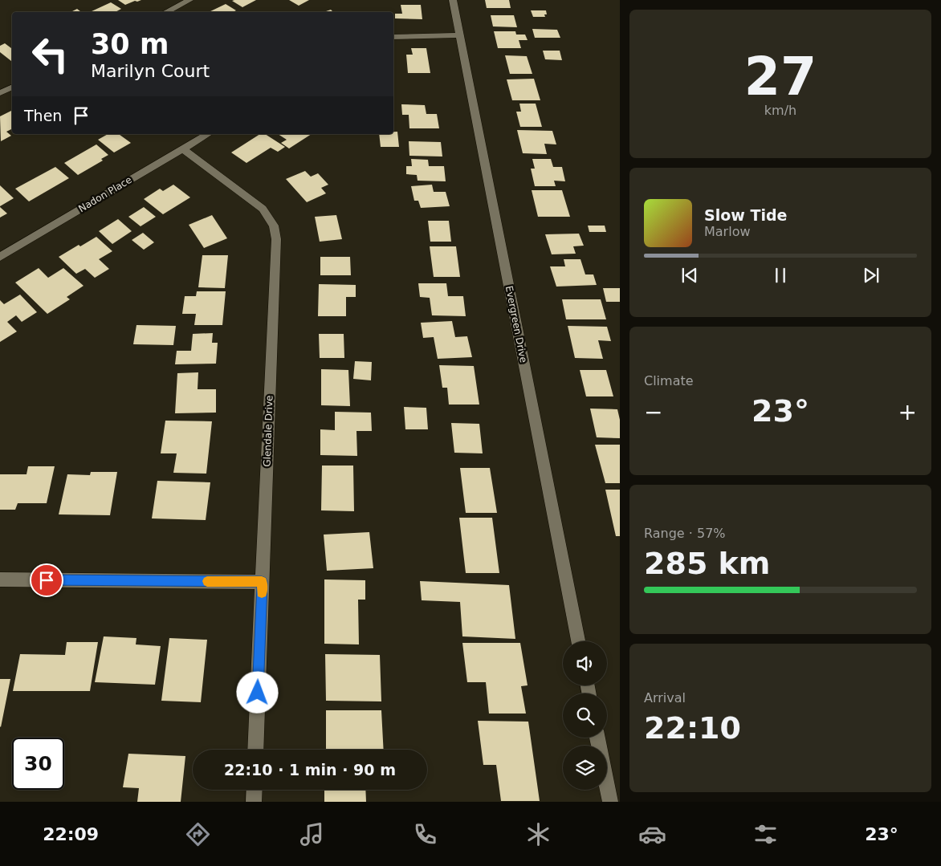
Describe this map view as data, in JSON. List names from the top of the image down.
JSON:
{
  "streets": {
    "street": ["Nadon Place", "Evergreen Drive", "Glendale Drive"]
  },
  "crossings": [
    ["Nadon Place", "Glendale Drive"]
  ],
  "page": {
    "tile": [
      ["27", "km/h"],
      "Climate",
      ["Range · 57%", "285 km"],
      ["Arrival", "22:10"]
    ],
    "turn": ["30 m", "Marilyn Court"],
    "then": "Then",
    "song": ["Slow Tide", "Marlow"],
    "heat": ["−", "23°", "+"],
    "limit": "30",
    "trip": "22:10 · 1 min · 90 m",
    "tabs": ["22:09", "23°"]
  }
}
